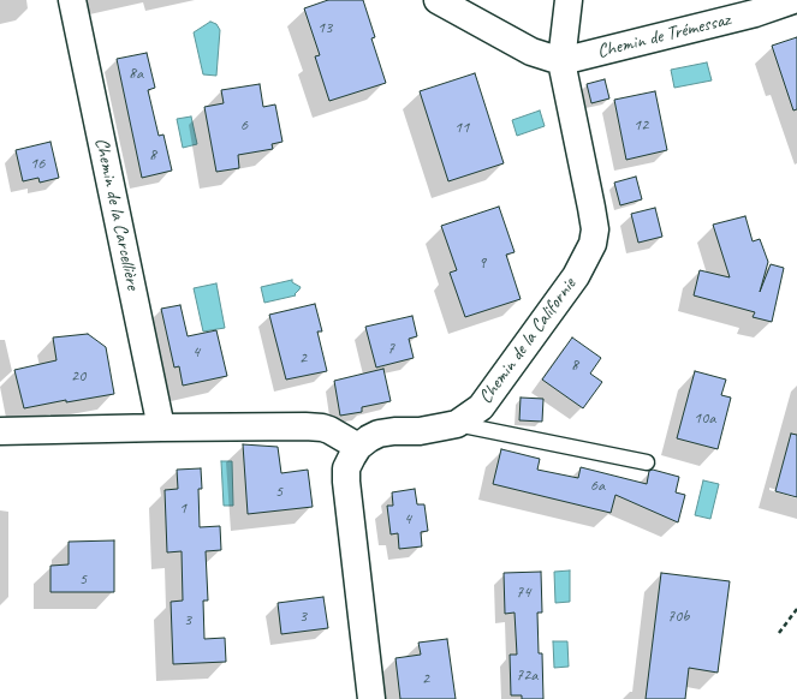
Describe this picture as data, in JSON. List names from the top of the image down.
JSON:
{
  "streets": {
    "street": ["Chemin de Trémessaz", "Chemin de la Carcellière", "Chemin de la Californie"]
  },
  "crossings": [
    ["Chemin de Trémessaz", "Chemin de la Californie"]
  ],
  "house_numbers": [
    "13",
    "8a",
    "6",
    "12",
    "11",
    "8",
    "16",
    "9",
    "7",
    "4",
    "2",
    "8",
    "20",
    "10a",
    "6a",
    "5",
    "1",
    "4",
    "5",
    "74",
    "3",
    "70b",
    "3",
    "72a",
    "2"
  ]
}
